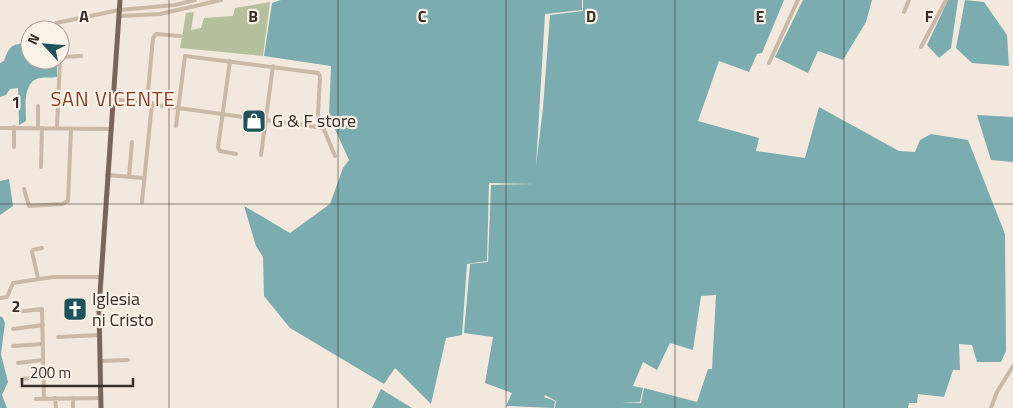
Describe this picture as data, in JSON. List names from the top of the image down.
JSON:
{
  "districts": ["SAN VICENTE"],
  "places": {
    "shop": ["G & F store"],
    "church": ["Iglesia ni Cristo"]
  },
  "scale_bar": "200 m",
  "north": "top left",
  "grid": {
    "columns": [
      "A",
      "B",
      "C",
      "D",
      "E",
      "F"
    ],
    "rows": ["1", "2"]
  }
}
